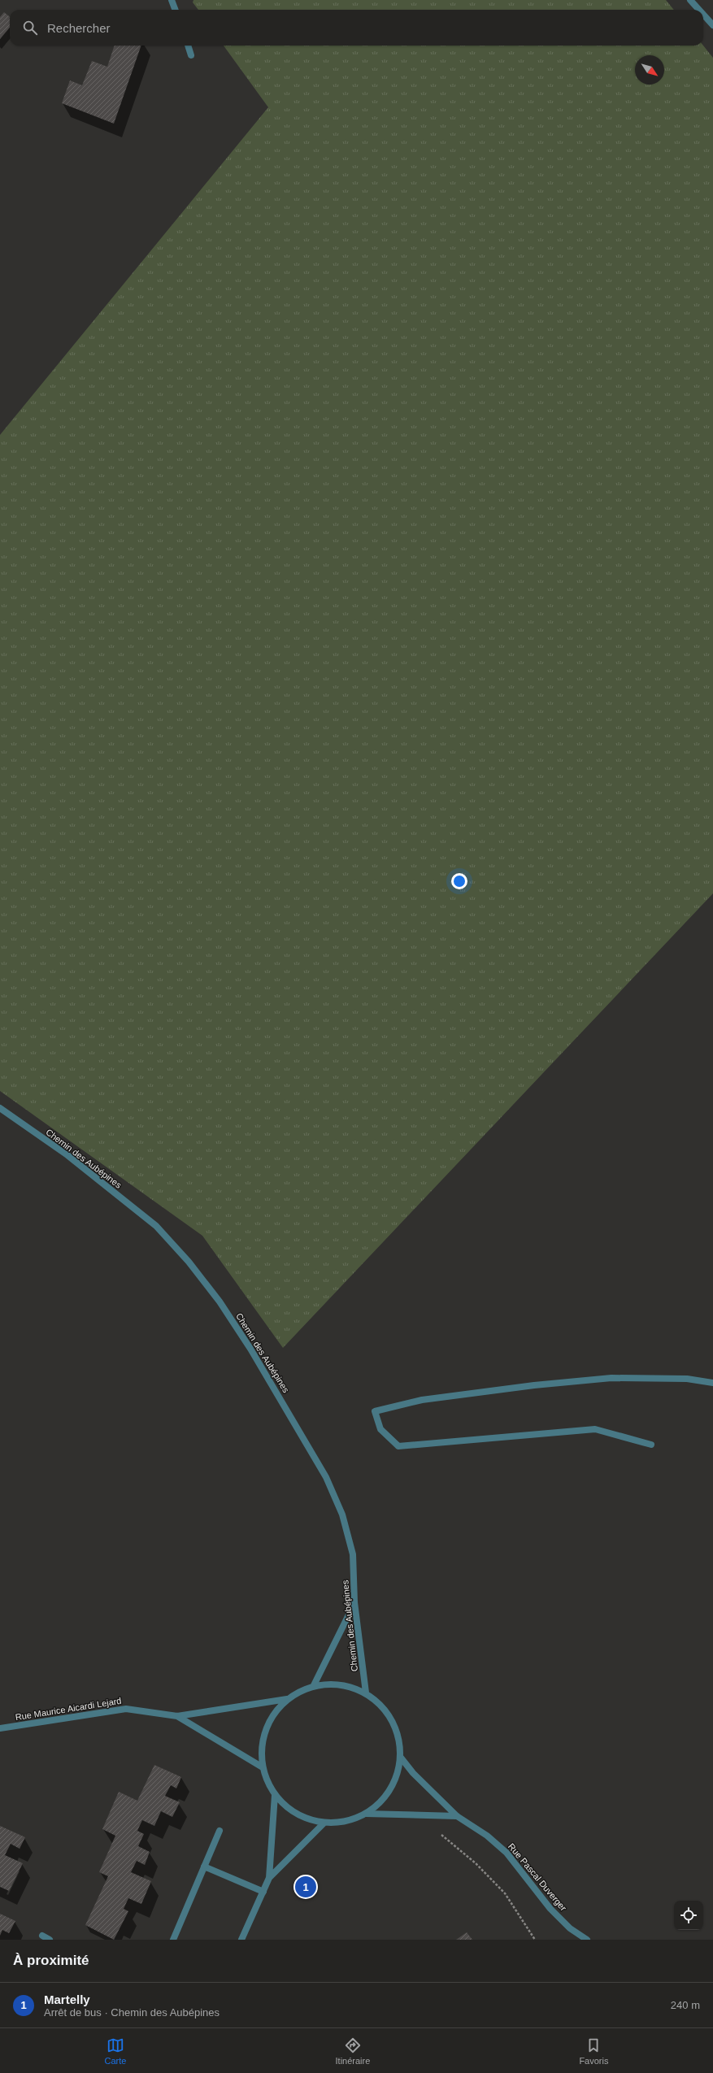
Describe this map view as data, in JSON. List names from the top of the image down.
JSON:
{
  "streets": {
    "street": ["Chemin des Aubépines", "Rue Maurice Aicardi Lejard", "Rue Pascal Duverger"]
  },
  "north": "bottom right",
  "page": {
    "search": "Rechercher",
    "pins": "1",
    "heading": "À proximité",
    "list": [
      {
        "mark": "1",
        "name": "Martelly",
        "note": "Arrêt de bus · Chemin des Aubépines",
        "value": "240 m"
      }
    ],
    "nav": ["Carte", "Itinéraire", "Favoris"]
  }
}
